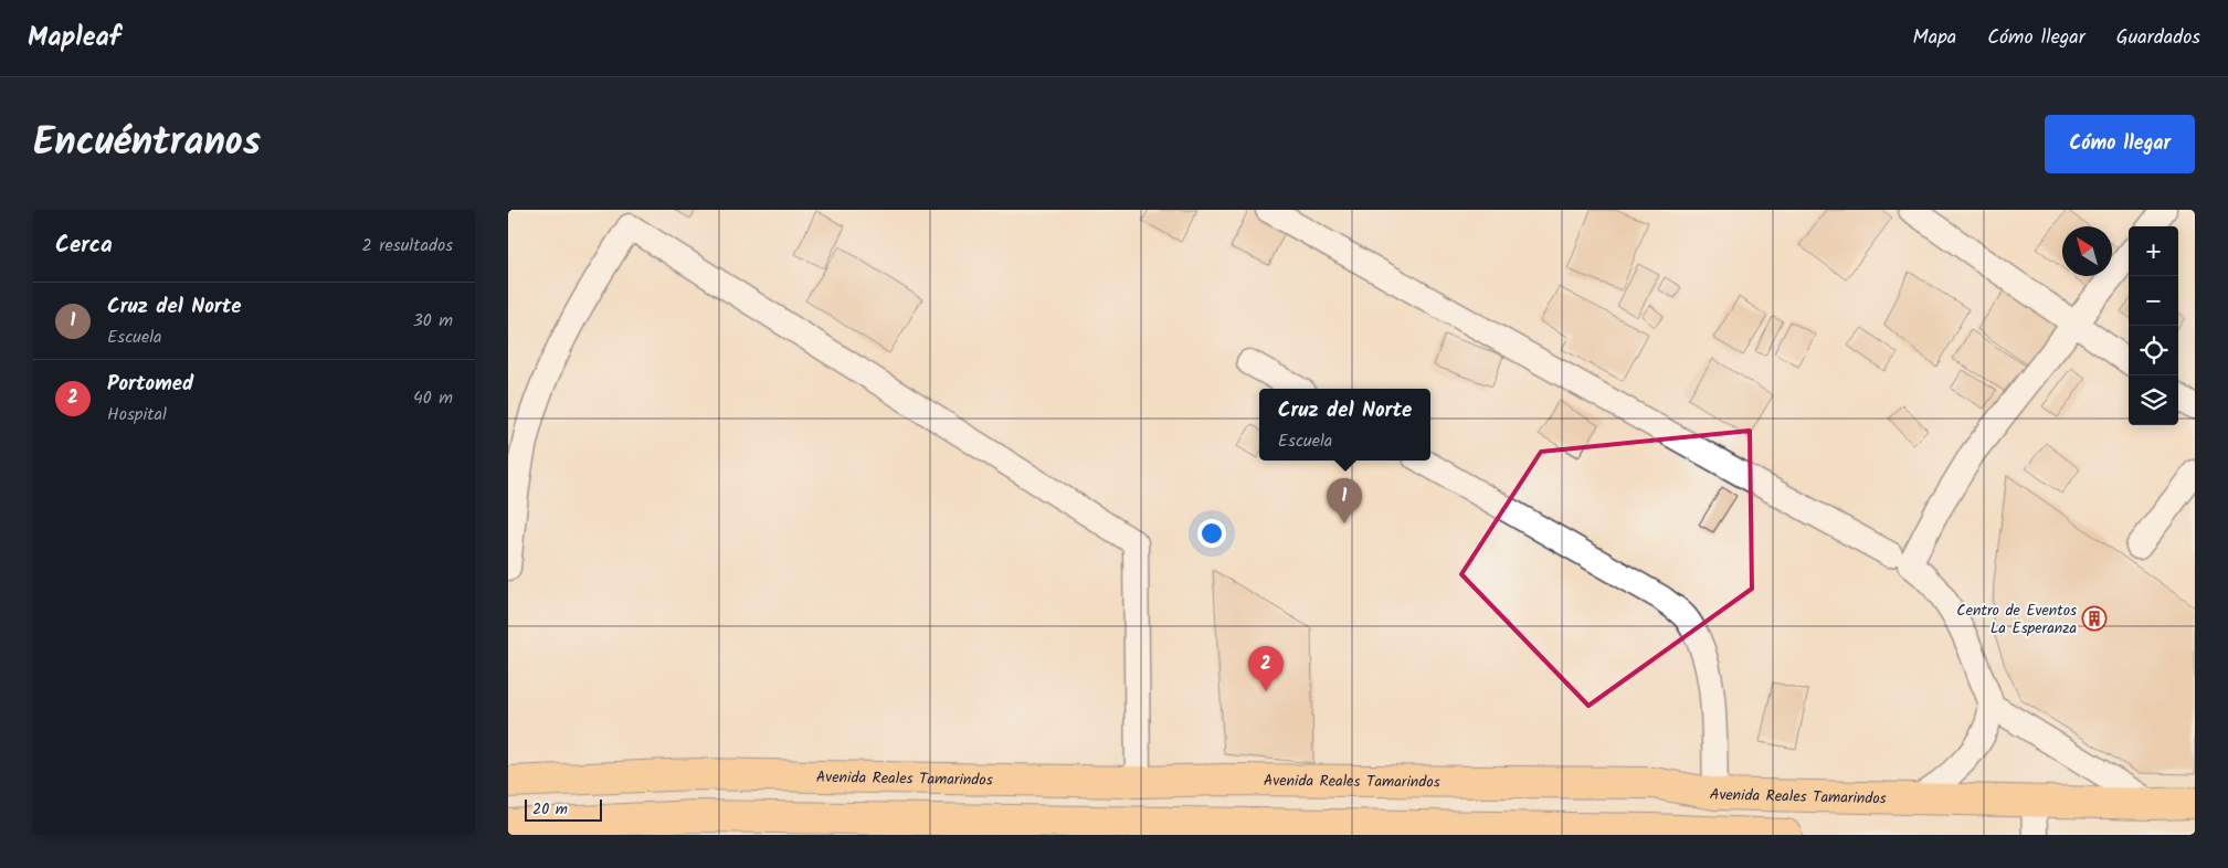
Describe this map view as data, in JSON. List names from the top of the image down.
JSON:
{
  "streets": {
    "main road": ["Avenida Reales Tamarindos"]
  },
  "places": {
    "building": ["Centro de Eventos La Esperanza"]
  },
  "scale_bar": "20 m",
  "north": "top left",
  "page": {
    "header": "Mapleaf",
    "nav": ["Mapa", "Cómo llegar", "Guardados"],
    "title": "Encuéntranos",
    "buttons": "Cómo llegar",
    "heading": ["Cerca", "2 resultados"],
    "map_buttons": ["+", "−"],
    "list": [
      {
        "mark": "1",
        "name": "Cruz del Norte",
        "note": "Escuela",
        "value": "30 m"
      },
      {
        "mark": "2",
        "name": "Portomed",
        "note": "Hospital",
        "value": "40 m"
      }
    ],
    "popup": ["Cruz del Norte", "Escuela"],
    "pins": ["1", "2"],
    "scale": "20 m"
  }
}
